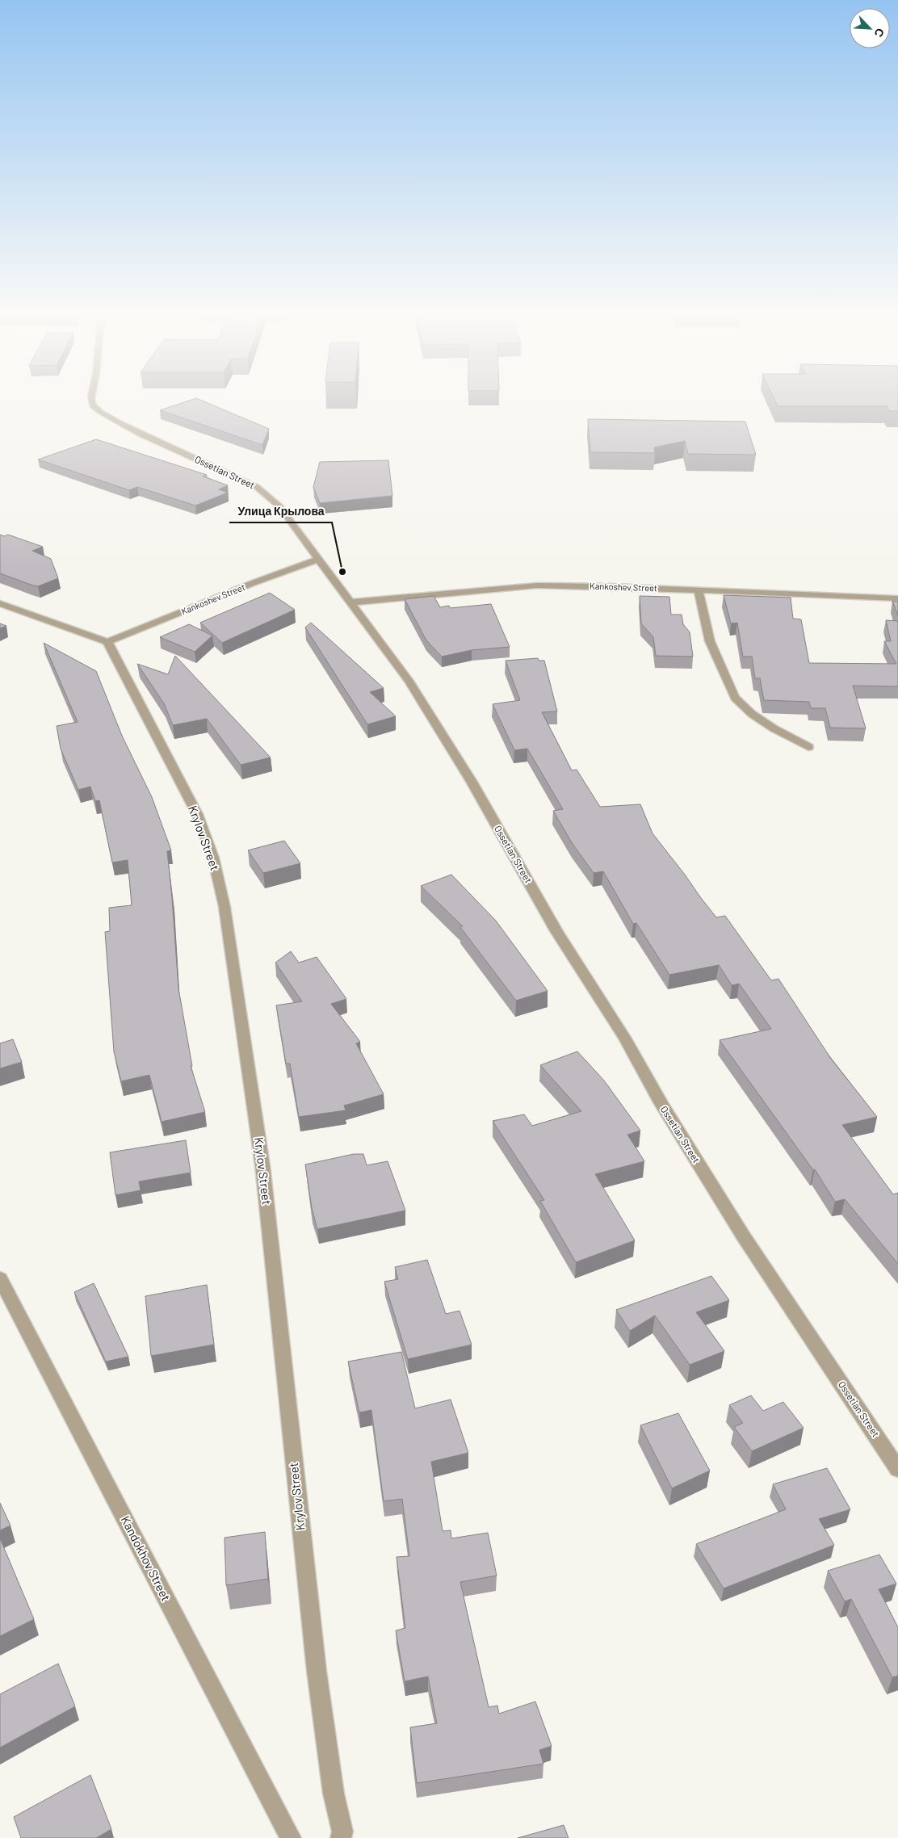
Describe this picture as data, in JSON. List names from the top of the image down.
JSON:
{
  "streets": {
    "street": [
      "Ossetian Street",
      "Kankoshev Street",
      "Krylov Street",
      "Kandokhov Street"
    ]
  },
  "crossings": [
    ["Ossetian Street", "Kankoshev Street"],
    ["Kankoshev Street", "Krylov Street"]
  ],
  "places": ["Улица Крылова"],
  "north": "bottom right"
}
